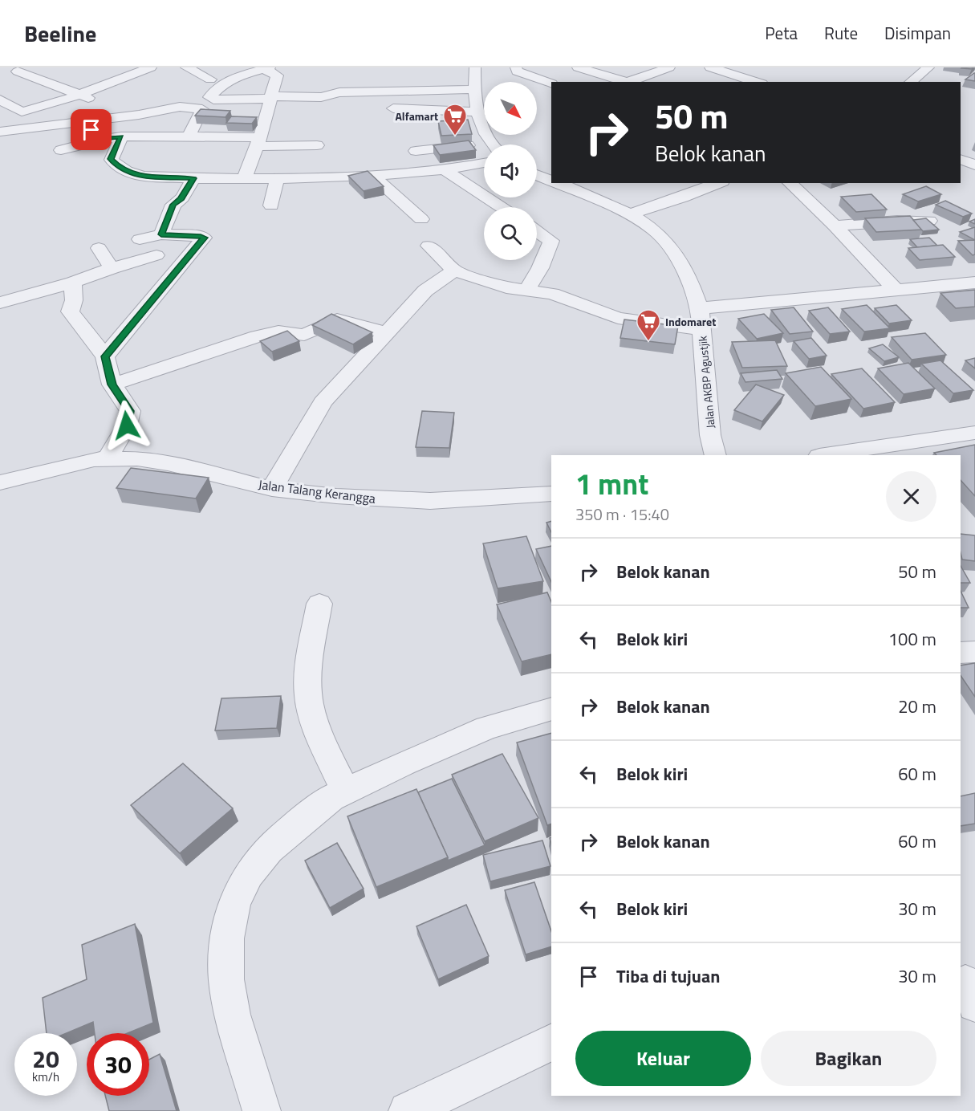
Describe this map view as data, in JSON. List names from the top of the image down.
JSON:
{
  "streets": {
    "street": ["Jalan AKBP Agustjik", "Jalan Talang Kerangga"]
  },
  "places": {
    "supermarket": ["Alfamart", "Indomaret"]
  },
  "north": "bottom right",
  "page": {
    "header": "Beeline",
    "nav": ["Peta", "Rute", "Disimpan"],
    "turn": ["50 m", "Belok kanan"],
    "heading": ["1 mnt", "350 m · 15:40"],
    "list": [
      {
        "name": "Belok kanan",
        "value": "50 m"
      },
      {
        "name": "Belok kiri",
        "value": "100 m"
      },
      {
        "name": "Belok kanan",
        "value": "20 m"
      },
      {
        "name": "Belok kiri",
        "value": "60 m"
      },
      {
        "name": "Belok kanan",
        "value": "60 m"
      },
      {
        "name": "Belok kiri",
        "value": "30 m"
      },
      {
        "name": "Tiba di tujuan",
        "value": "30 m"
      }
    ],
    "buttons": ["Keluar", "Bagikan"],
    "speed": "20 km/h",
    "limit": "30"
  }
}
